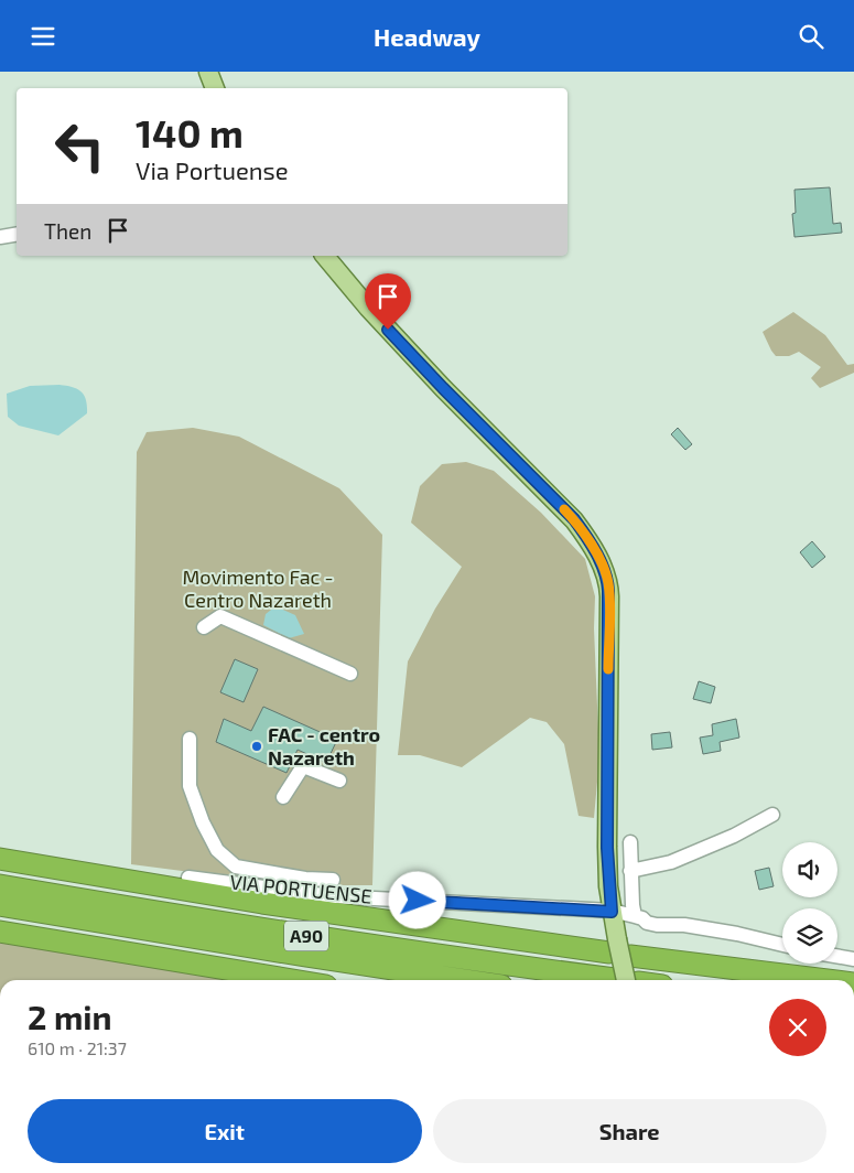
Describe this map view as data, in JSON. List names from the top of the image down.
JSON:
{
  "streets": {
    "highway": ["A90"],
    "street": ["VIA PORTUENSE"]
  },
  "parks": ["Movimento Fac - Centro Nazareth"],
  "places": ["FAC - centro Nazareth"],
  "page": {
    "header": "Headway",
    "turn": ["140 m", "Via Portuense"],
    "then": "Then",
    "heading": ["2 min", "610 m · 21:37"],
    "buttons": ["Exit", "Share"]
  }
}
